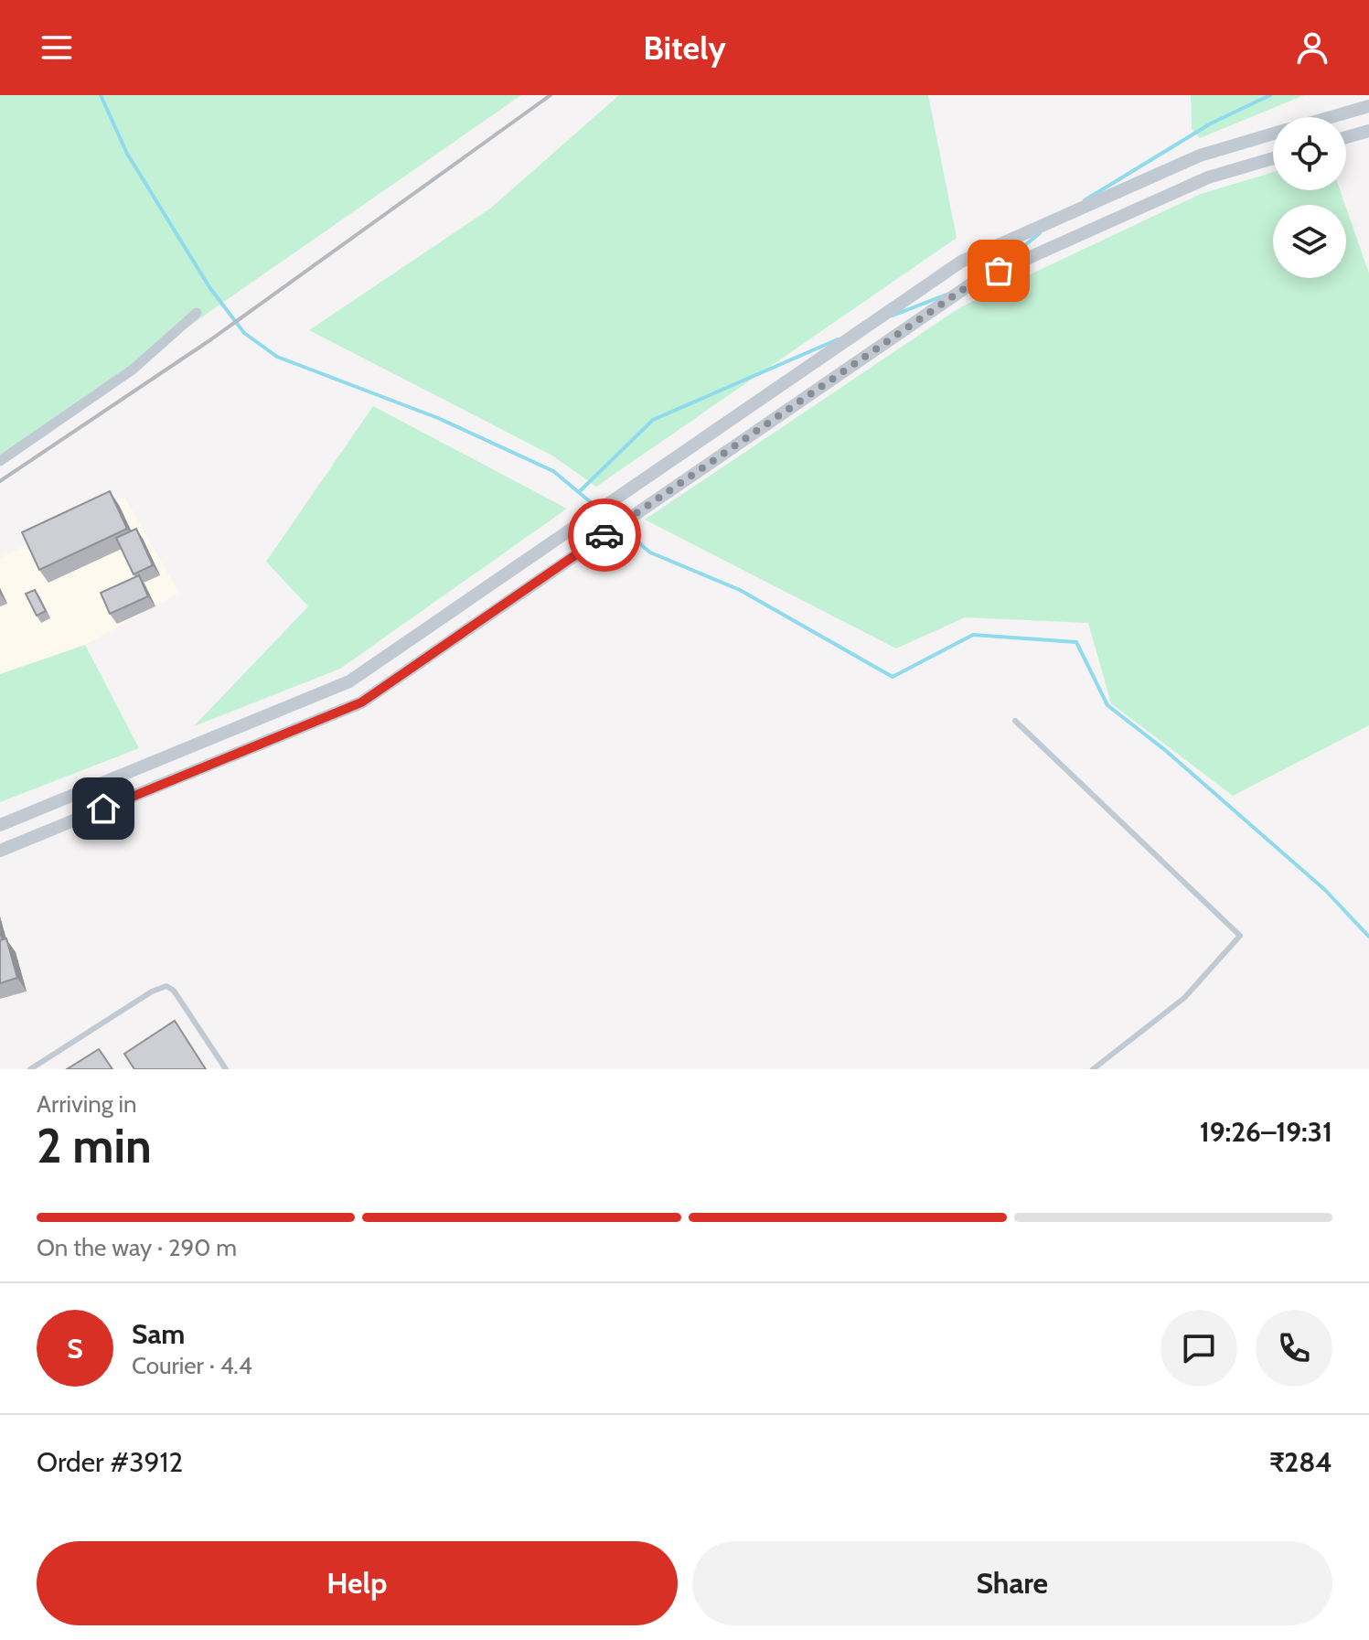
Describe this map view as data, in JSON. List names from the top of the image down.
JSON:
{
  "page": {
    "header": "Bitely",
    "heading": ["2 min", "Arriving in", "19:26–19:31"],
    "panel": [
      "Sam",
      "Courier · 4.4",
      "Order #3912",
      "₹284"
    ],
    "bar": "On the way · 290 m",
    "round": "S",
    "buttons": ["Help", "Share"]
  }
}
